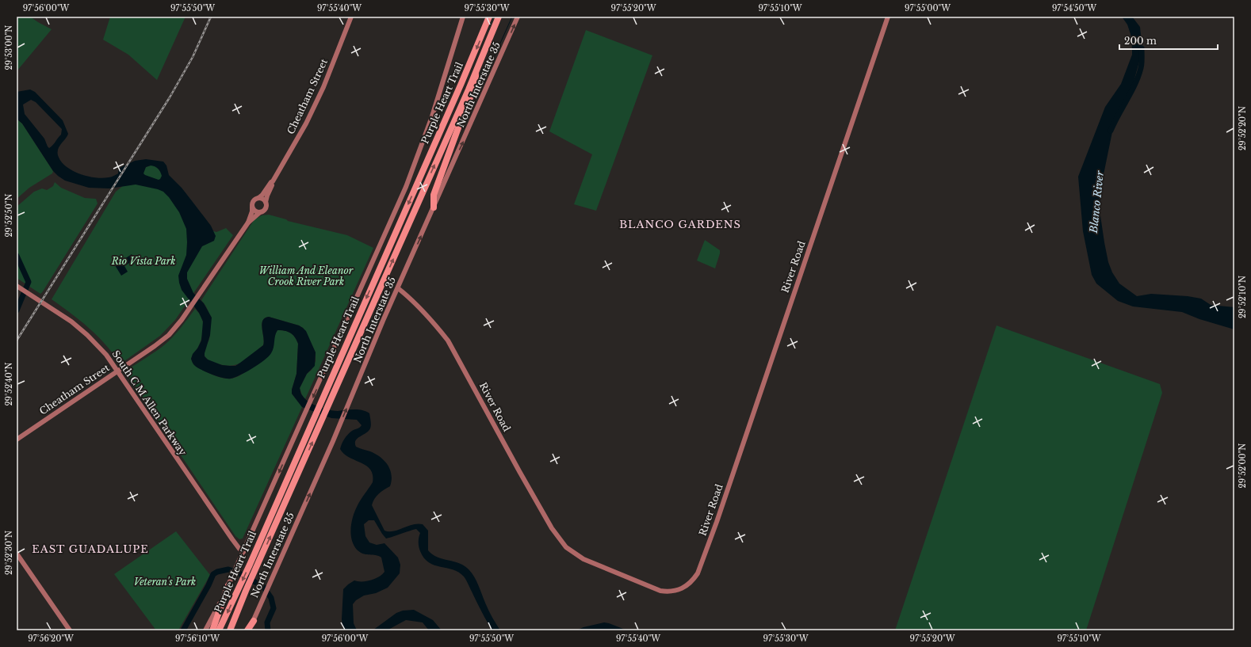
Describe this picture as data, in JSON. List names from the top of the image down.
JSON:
{
  "streets": {
    "highway": ["Purple Heart Trail"],
    "street": [
      "North Interstate 35",
      "Cheatham Street",
      "River Road",
      "South C M Allen Parkway"
    ]
  },
  "crossings": [
    ["North Interstate 35", "River Road"],
    ["Cheatham Street", "South C M Allen Parkway"]
  ],
  "districts": ["BLANCO GARDENS", "EAST GUADALUPE"],
  "water": ["Blanco River"],
  "parks": ["Rio Vista Park", "William And Eleanor Crook River Park", "Veteran's Park"],
  "scale_bar": "200 m",
  "coordinates": [
    "97°56'00\"W",
    "97°55'50\"W",
    "97°55'40\"W",
    "97°55'30\"W",
    "97°55'20\"W",
    "97°55'10\"W",
    "97°55'00\"W",
    "97°54'50\"W",
    "29°53'00\"N",
    "29°52'20\"N",
    "29°52'50\"N",
    "29°52'10\"N",
    "29°52'40\"N",
    "29°52'00\"N",
    "29°52'30\"N",
    "97°56'20\"W",
    "97°56'10\"W"
  ]
}
